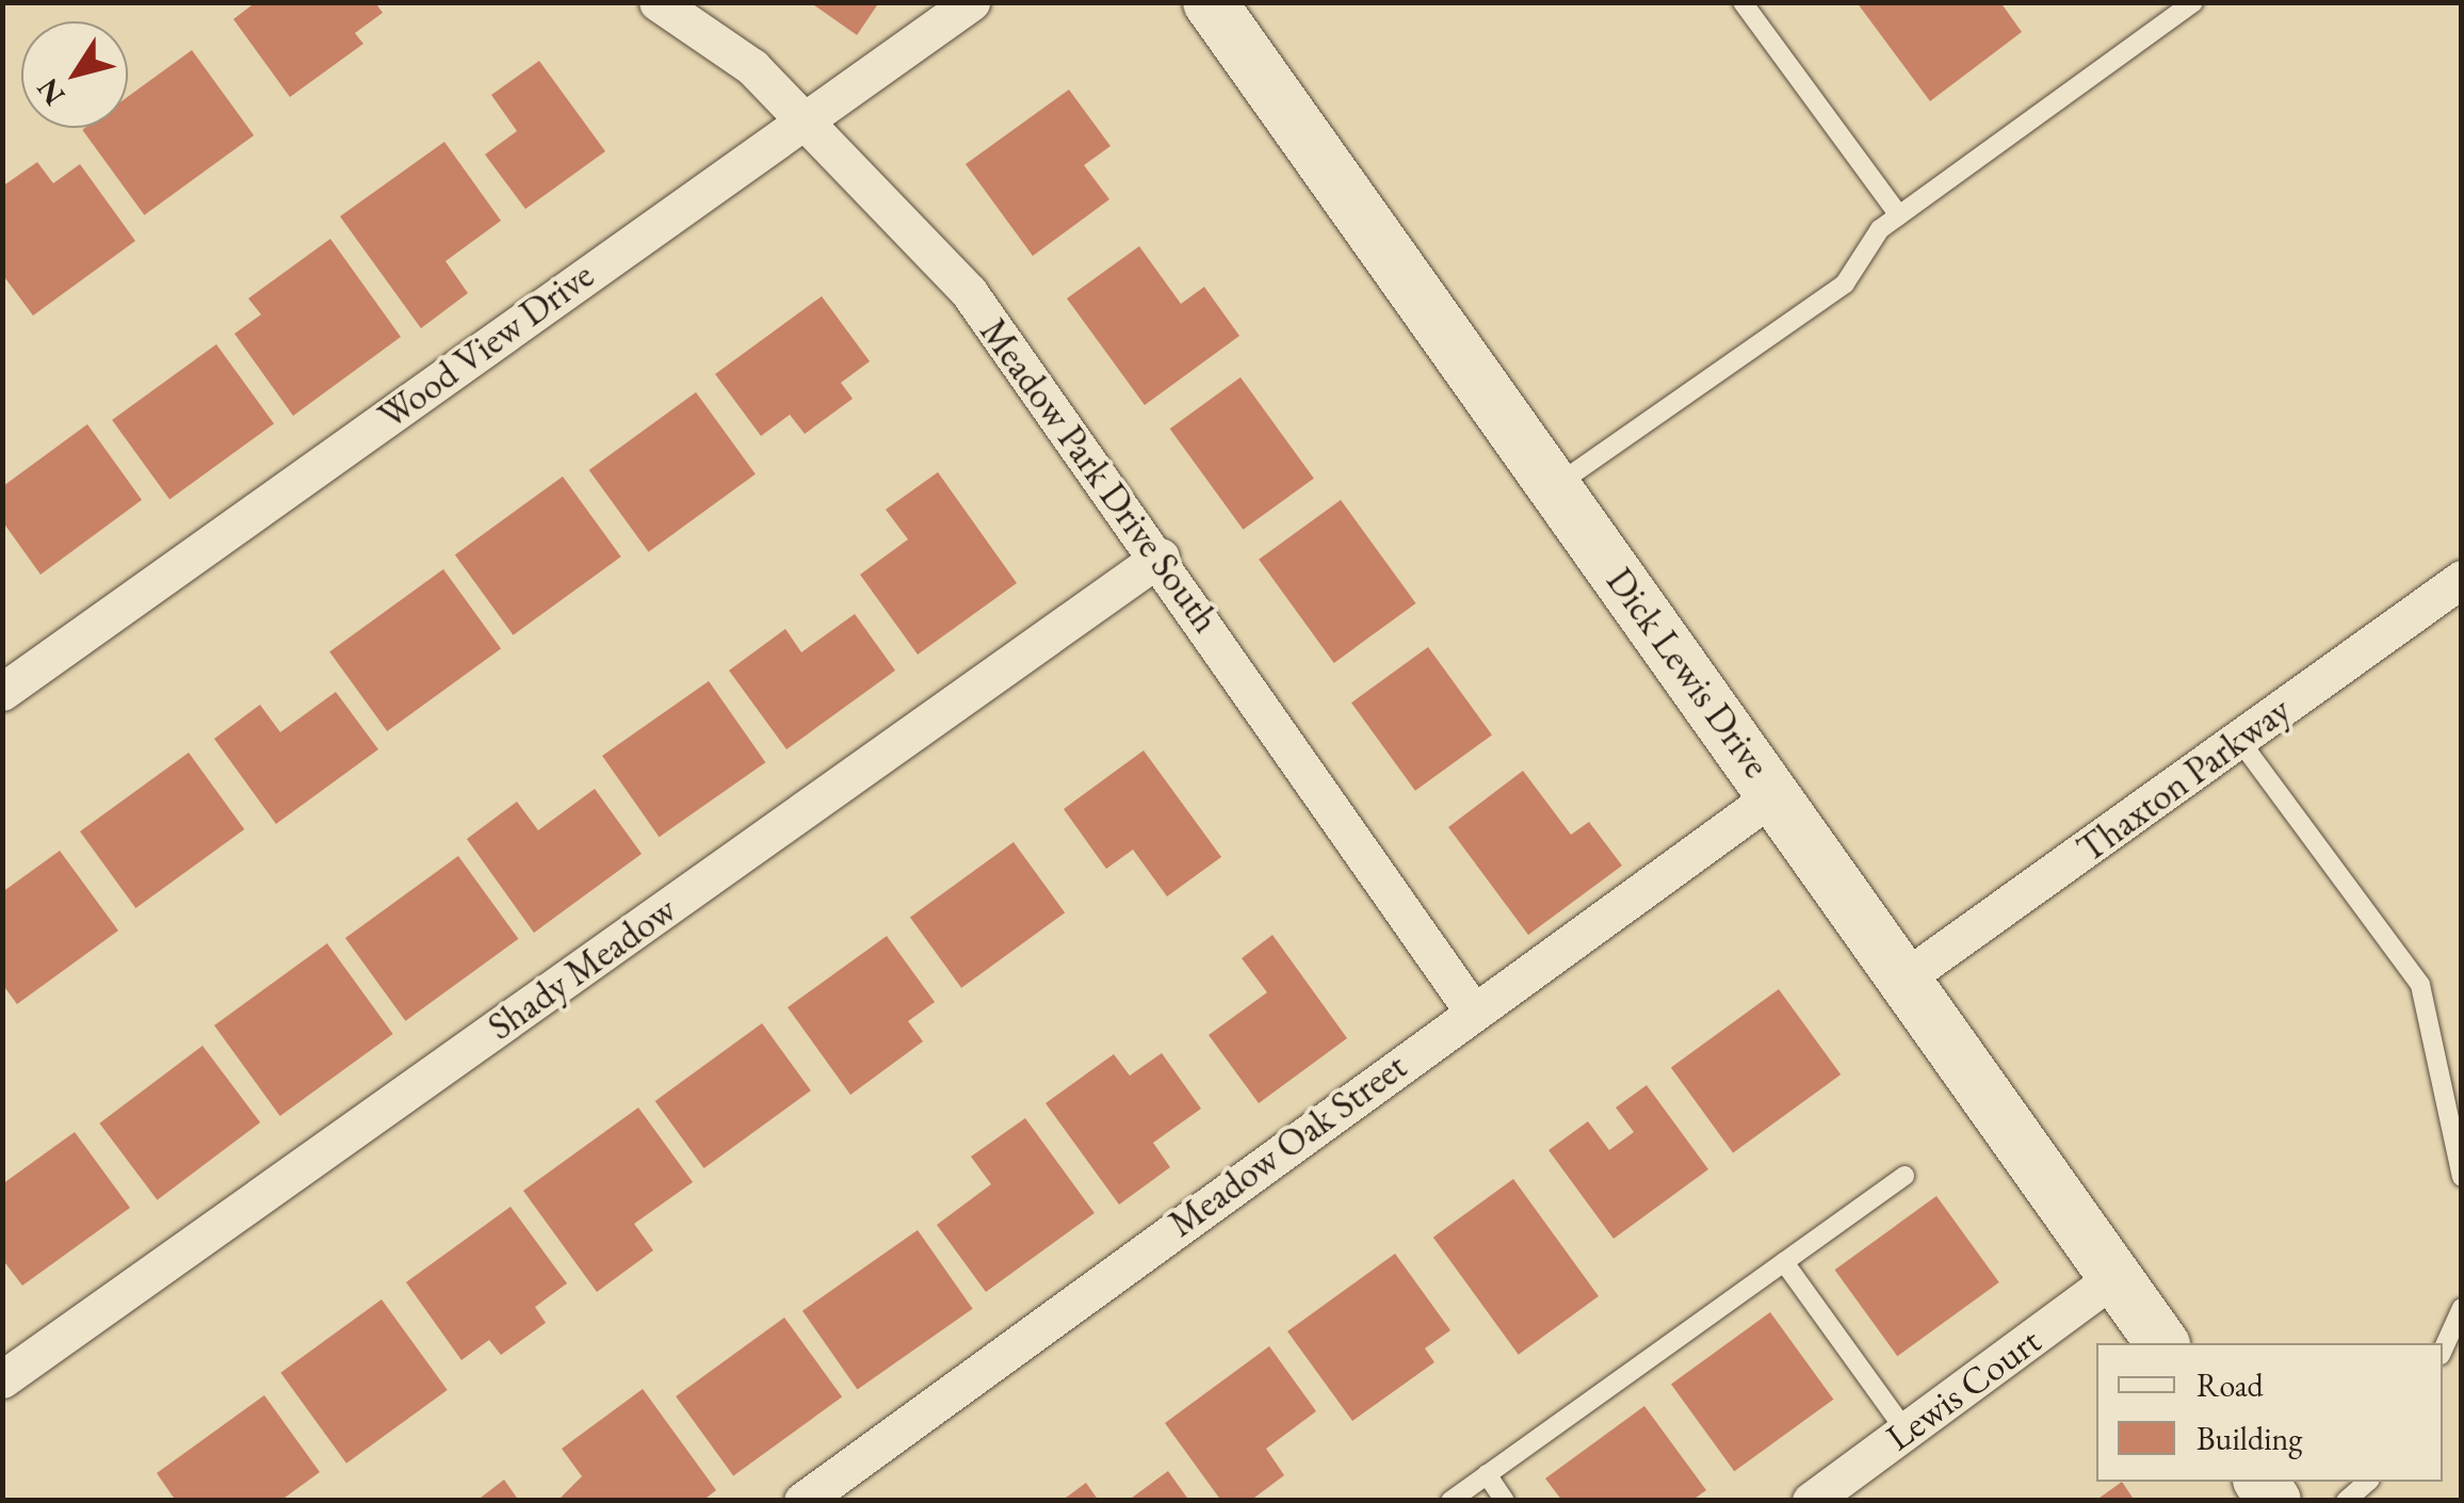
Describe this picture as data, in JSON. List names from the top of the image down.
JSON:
{
  "streets": {
    "street": [
      "Wood View Drive",
      "Meadow Park Drive South",
      "Dick Lewis Drive",
      "Thaxton Parkway",
      "Shady Meadow",
      "Meadow Oak Street",
      "Lewis Court"
    ]
  },
  "crossings": [
    ["Wood View Drive", "Meadow Park Drive South"],
    ["Meadow Park Drive South", "Shady Meadow"],
    ["Meadow Park Drive South", "Meadow Oak Street"],
    ["Dick Lewis Drive", "Thaxton Parkway"],
    ["Dick Lewis Drive", "Meadow Oak Street"],
    ["Dick Lewis Drive", "Lewis Court"]
  ],
  "legend": ["Road", "Building"],
  "north": "bottom left"
}
